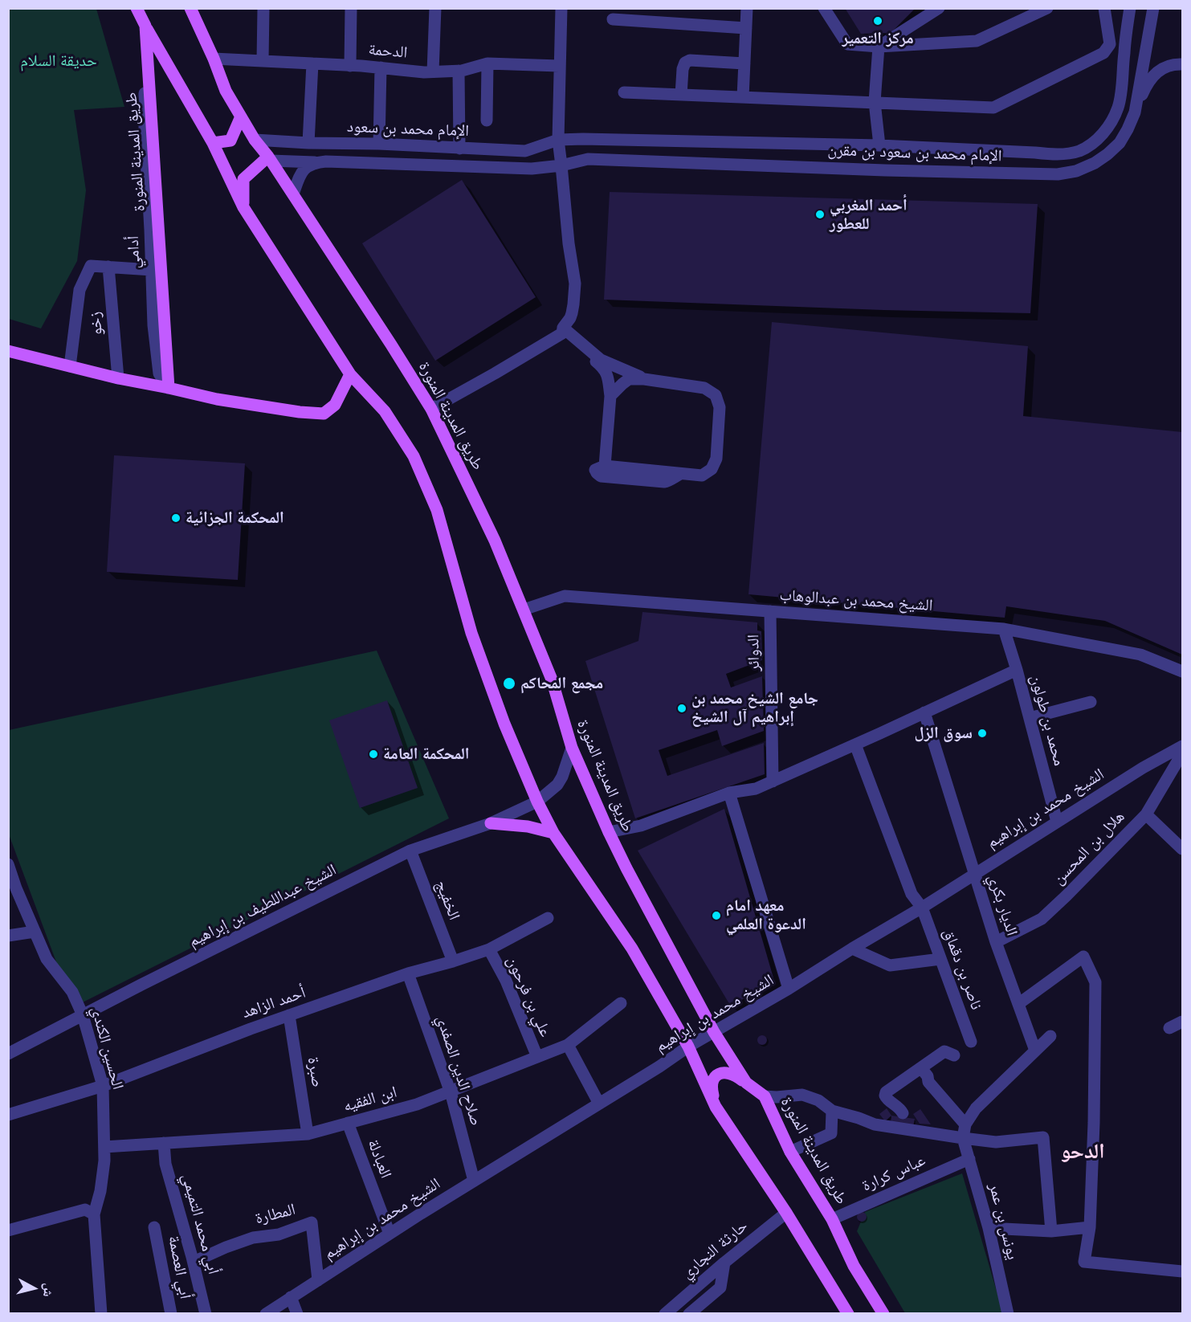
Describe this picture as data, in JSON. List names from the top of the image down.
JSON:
{
  "streets": {
    "main road": ["طريق المدينة المنورة"],
    "street": [
      "الدحمة",
      "الإمام محمد بن سعود",
      "الإمام محمد بن سعود بن مقرن",
      "أدامي",
      "زخو",
      "الشيخ محمد بن عبدالوهاب",
      "الدوائر",
      "محمد بن طولون",
      "الشيخ محمد بن إبراهيم",
      "هلال بن المحسن",
      "الخفيج",
      "الديار بكري",
      "الشيخ عبداللطيف بن إبراهيم",
      "ناصر بن دقماق",
      "علي بن فرحون",
      "أحمد الزاهد",
      "الحسين الكندي",
      "صلاح الدين الصفدي",
      "صبرة",
      "ابن الفقيه",
      "العبادلة",
      "عباس كرارة",
      "المطارة",
      "يونس بن عمر",
      "أبي محمد التميمي",
      "حارثة النجاري",
      "أبي العصمة"
    ]
  },
  "crossings": [
    ["الدحمة", "طريق المدينة المنورة"],
    ["الإمام محمد بن سعود", "طريق المدينة المنورة"],
    ["الإمام محمد بن سعود", "الإمام محمد بن سعود بن مقرن"],
    ["طريق المدينة المنورة", "أدامي"],
    ["طريق المدينة المنورة", "الشيخ محمد بن عبدالوهاب"],
    ["طريق المدينة المنورة", "الشيخ محمد بن إبراهيم"],
    ["طريق المدينة المنورة", "الشيخ عبداللطيف بن إبراهيم"],
    ["طريق المدينة المنورة", "عباس كرارة"],
    ["طريق المدينة المنورة", "حارثة النجاري"],
    ["الشيخ محمد بن عبدالوهاب", "الدوائر"],
    ["الشيخ محمد بن عبدالوهاب", "محمد بن طولون"],
    ["محمد بن طولون", "الشيخ محمد بن إبراهيم"],
    ["الشيخ محمد بن إبراهيم", "الديار بكري"],
    ["الشيخ محمد بن إبراهيم", "ناصر بن دقماق"],
    ["الشيخ محمد بن إبراهيم", "صلاح الدين الصفدي"],
    ["الشيخ محمد بن إبراهيم", "العبادلة"],
    ["الشيخ محمد بن إبراهيم", "المطارة"],
    ["هلال بن المحسن", "الديار بكري"],
    ["الخفيج", "الشيخ عبداللطيف بن إبراهيم"],
    ["الخفيج", "أحمد الزاهد"],
    ["الشيخ عبداللطيف بن إبراهيم", "الحسين الكندي"],
    ["علي بن فرحون", "أحمد الزاهد"],
    ["علي بن فرحون", "ابن الفقيه"],
    ["أحمد الزاهد", "الحسين الكندي"],
    ["أحمد الزاهد", "صلاح الدين الصفدي"],
    ["أحمد الزاهد", "صبرة"],
    ["الحسين الكندي", "ابن الفقيه"],
    ["صلاح الدين الصفدي", "ابن الفقيه"],
    ["صبرة", "ابن الفقيه"],
    ["ابن الفقيه", "العبادلة"],
    ["ابن الفقيه", "أبي محمد التميمي"],
    ["عباس كرارة", "يونس بن عمر"],
    ["المطارة", "أبي محمد التميمي"]
  ],
  "districts": ["الدحو"],
  "parks": ["حديقة السلام"],
  "places": [
    "مركز التعمير",
    "أحمد المغربي للعطور",
    "المحكمة الجزائية",
    "مجمع المحاكم",
    "جامع الشيخ محمد بن إبراهيم آل الشيخ",
    "سوق الزل",
    "المحكمة العامة",
    "معهد امام الدعوة العلمي"
  ],
  "north": "right"
}
